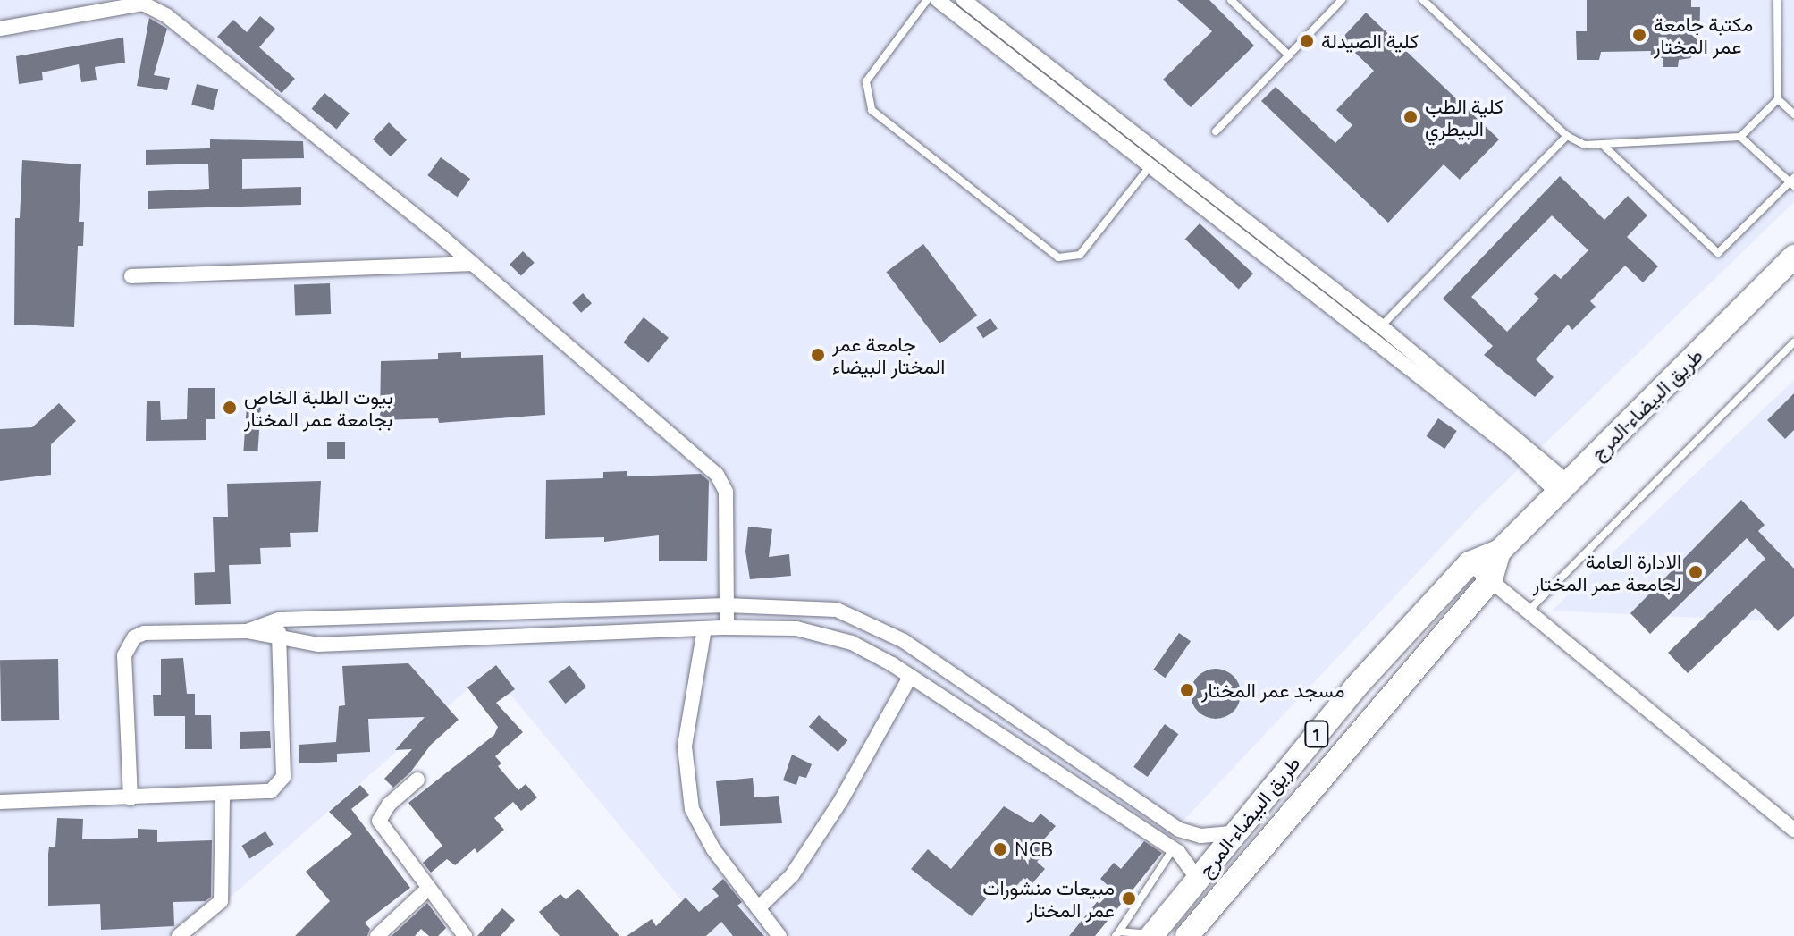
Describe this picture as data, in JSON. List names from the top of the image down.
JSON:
{
  "streets": {
    "highway": ["طريق البيضاء-المرج", "1"]
  },
  "places": [
    "مكتبة جامعة عمر المختار",
    "كلية الصيدلة",
    "كلية الطب البيطري",
    "جامعة عمر المختار البيضاء",
    "بيوت الطلبة الخاص بجامعة عمر المختار",
    "الادارة العامة لجامعة عمر المختار",
    "مسجد عمر المختار",
    "NCB",
    "مبيعات منشورات عمر المختار"
  ]
}
